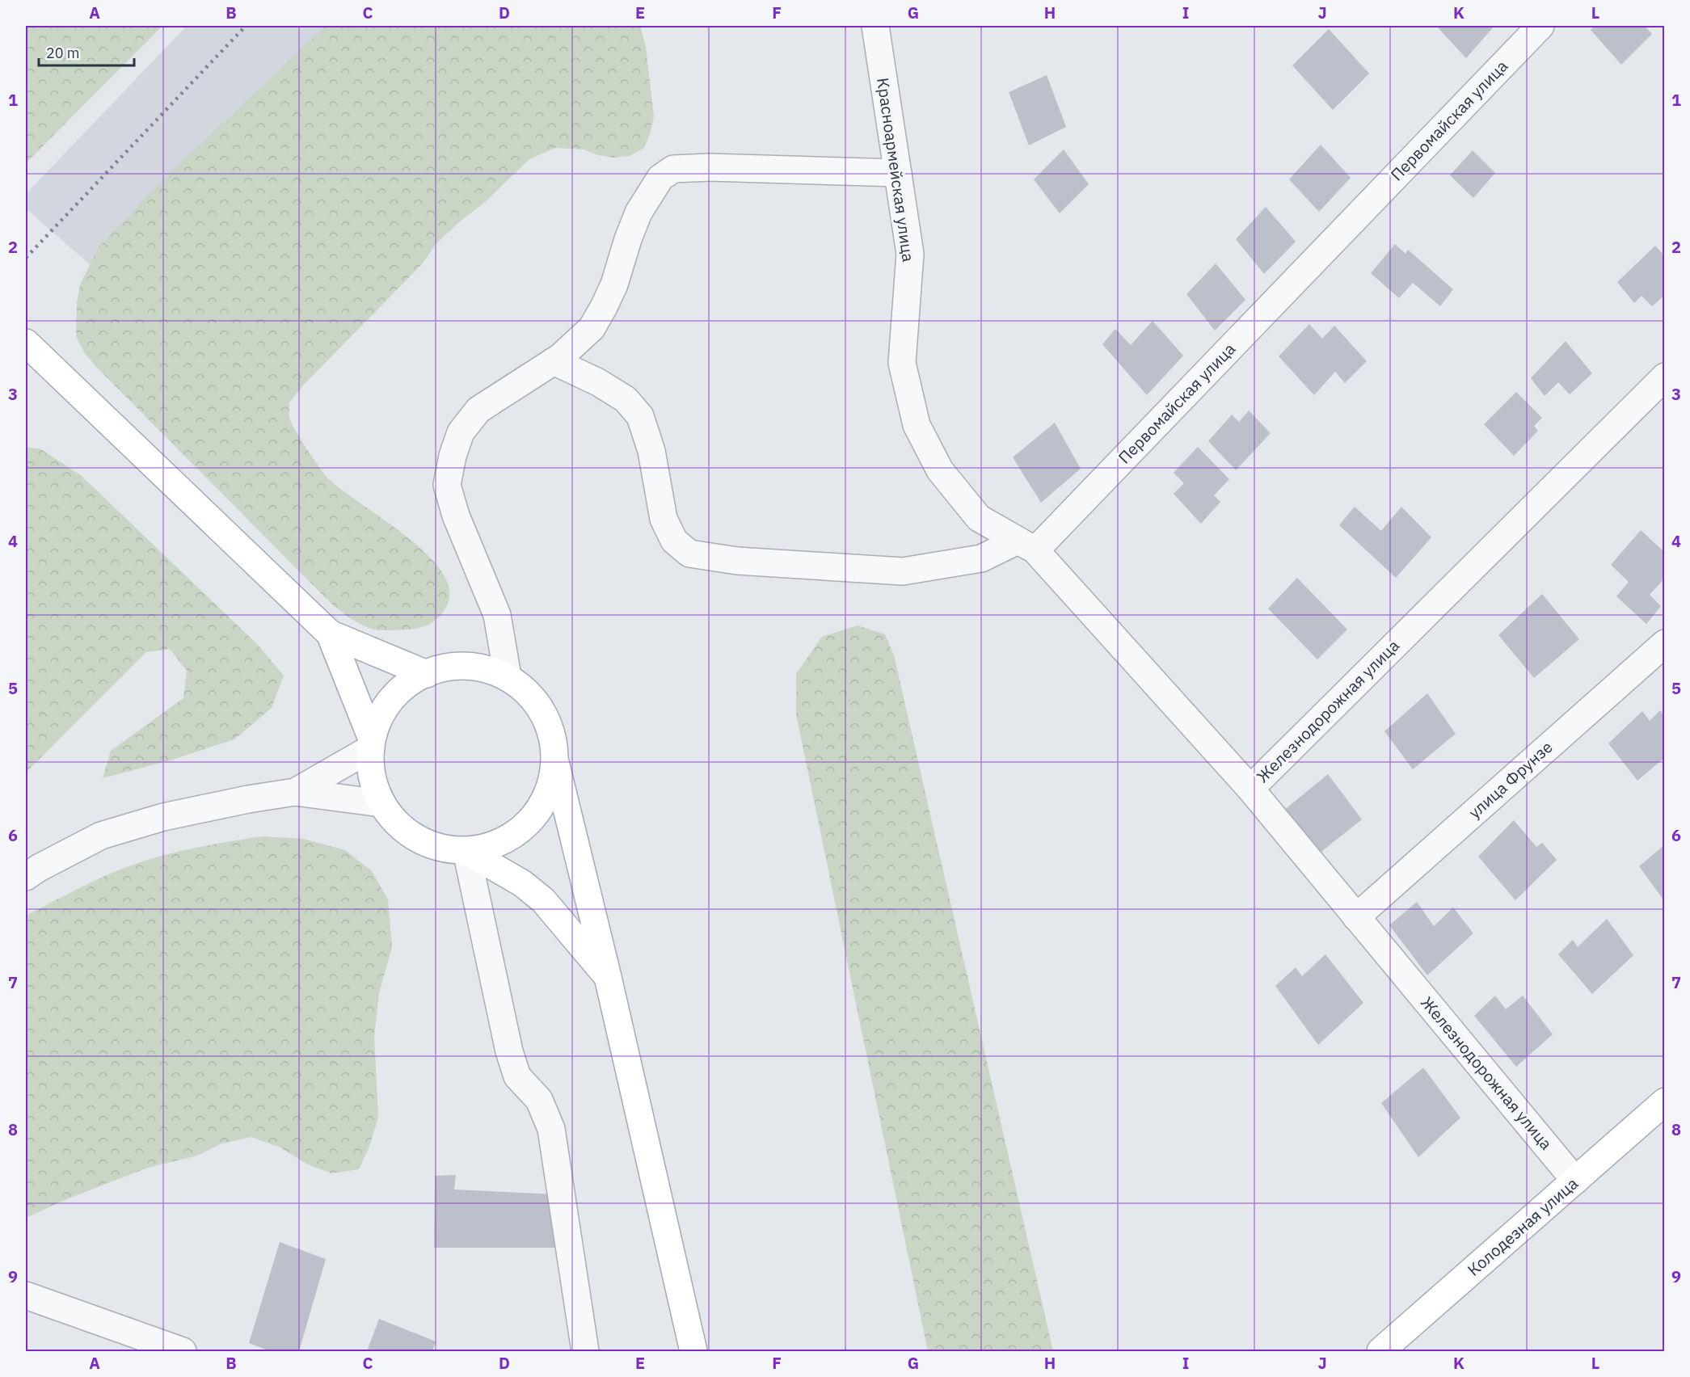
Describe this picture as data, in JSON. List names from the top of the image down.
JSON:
{
  "streets": {
    "main road": ["Колодезная улица"],
    "street": [
      "Первомайская улица",
      "Красноармейская улица",
      "Железнодорожная улица",
      "улица Фрунзе"
    ]
  },
  "crossings": [
    ["Первомайская улица", "Красноармейская улица"],
    ["Железнодорожная улица", "улица Фрунзе"],
    ["Железнодорожная улица", "Колодезная улица"]
  ],
  "scale_bar": "20 m",
  "grid": {
    "columns": [
      "A",
      "B",
      "C",
      "D",
      "E",
      "F",
      "G",
      "H",
      "I",
      "J",
      "K",
      "L"
    ],
    "rows": [
      "1",
      "2",
      "3",
      "4",
      "5",
      "6",
      "7",
      "8",
      "9"
    ]
  }
}
